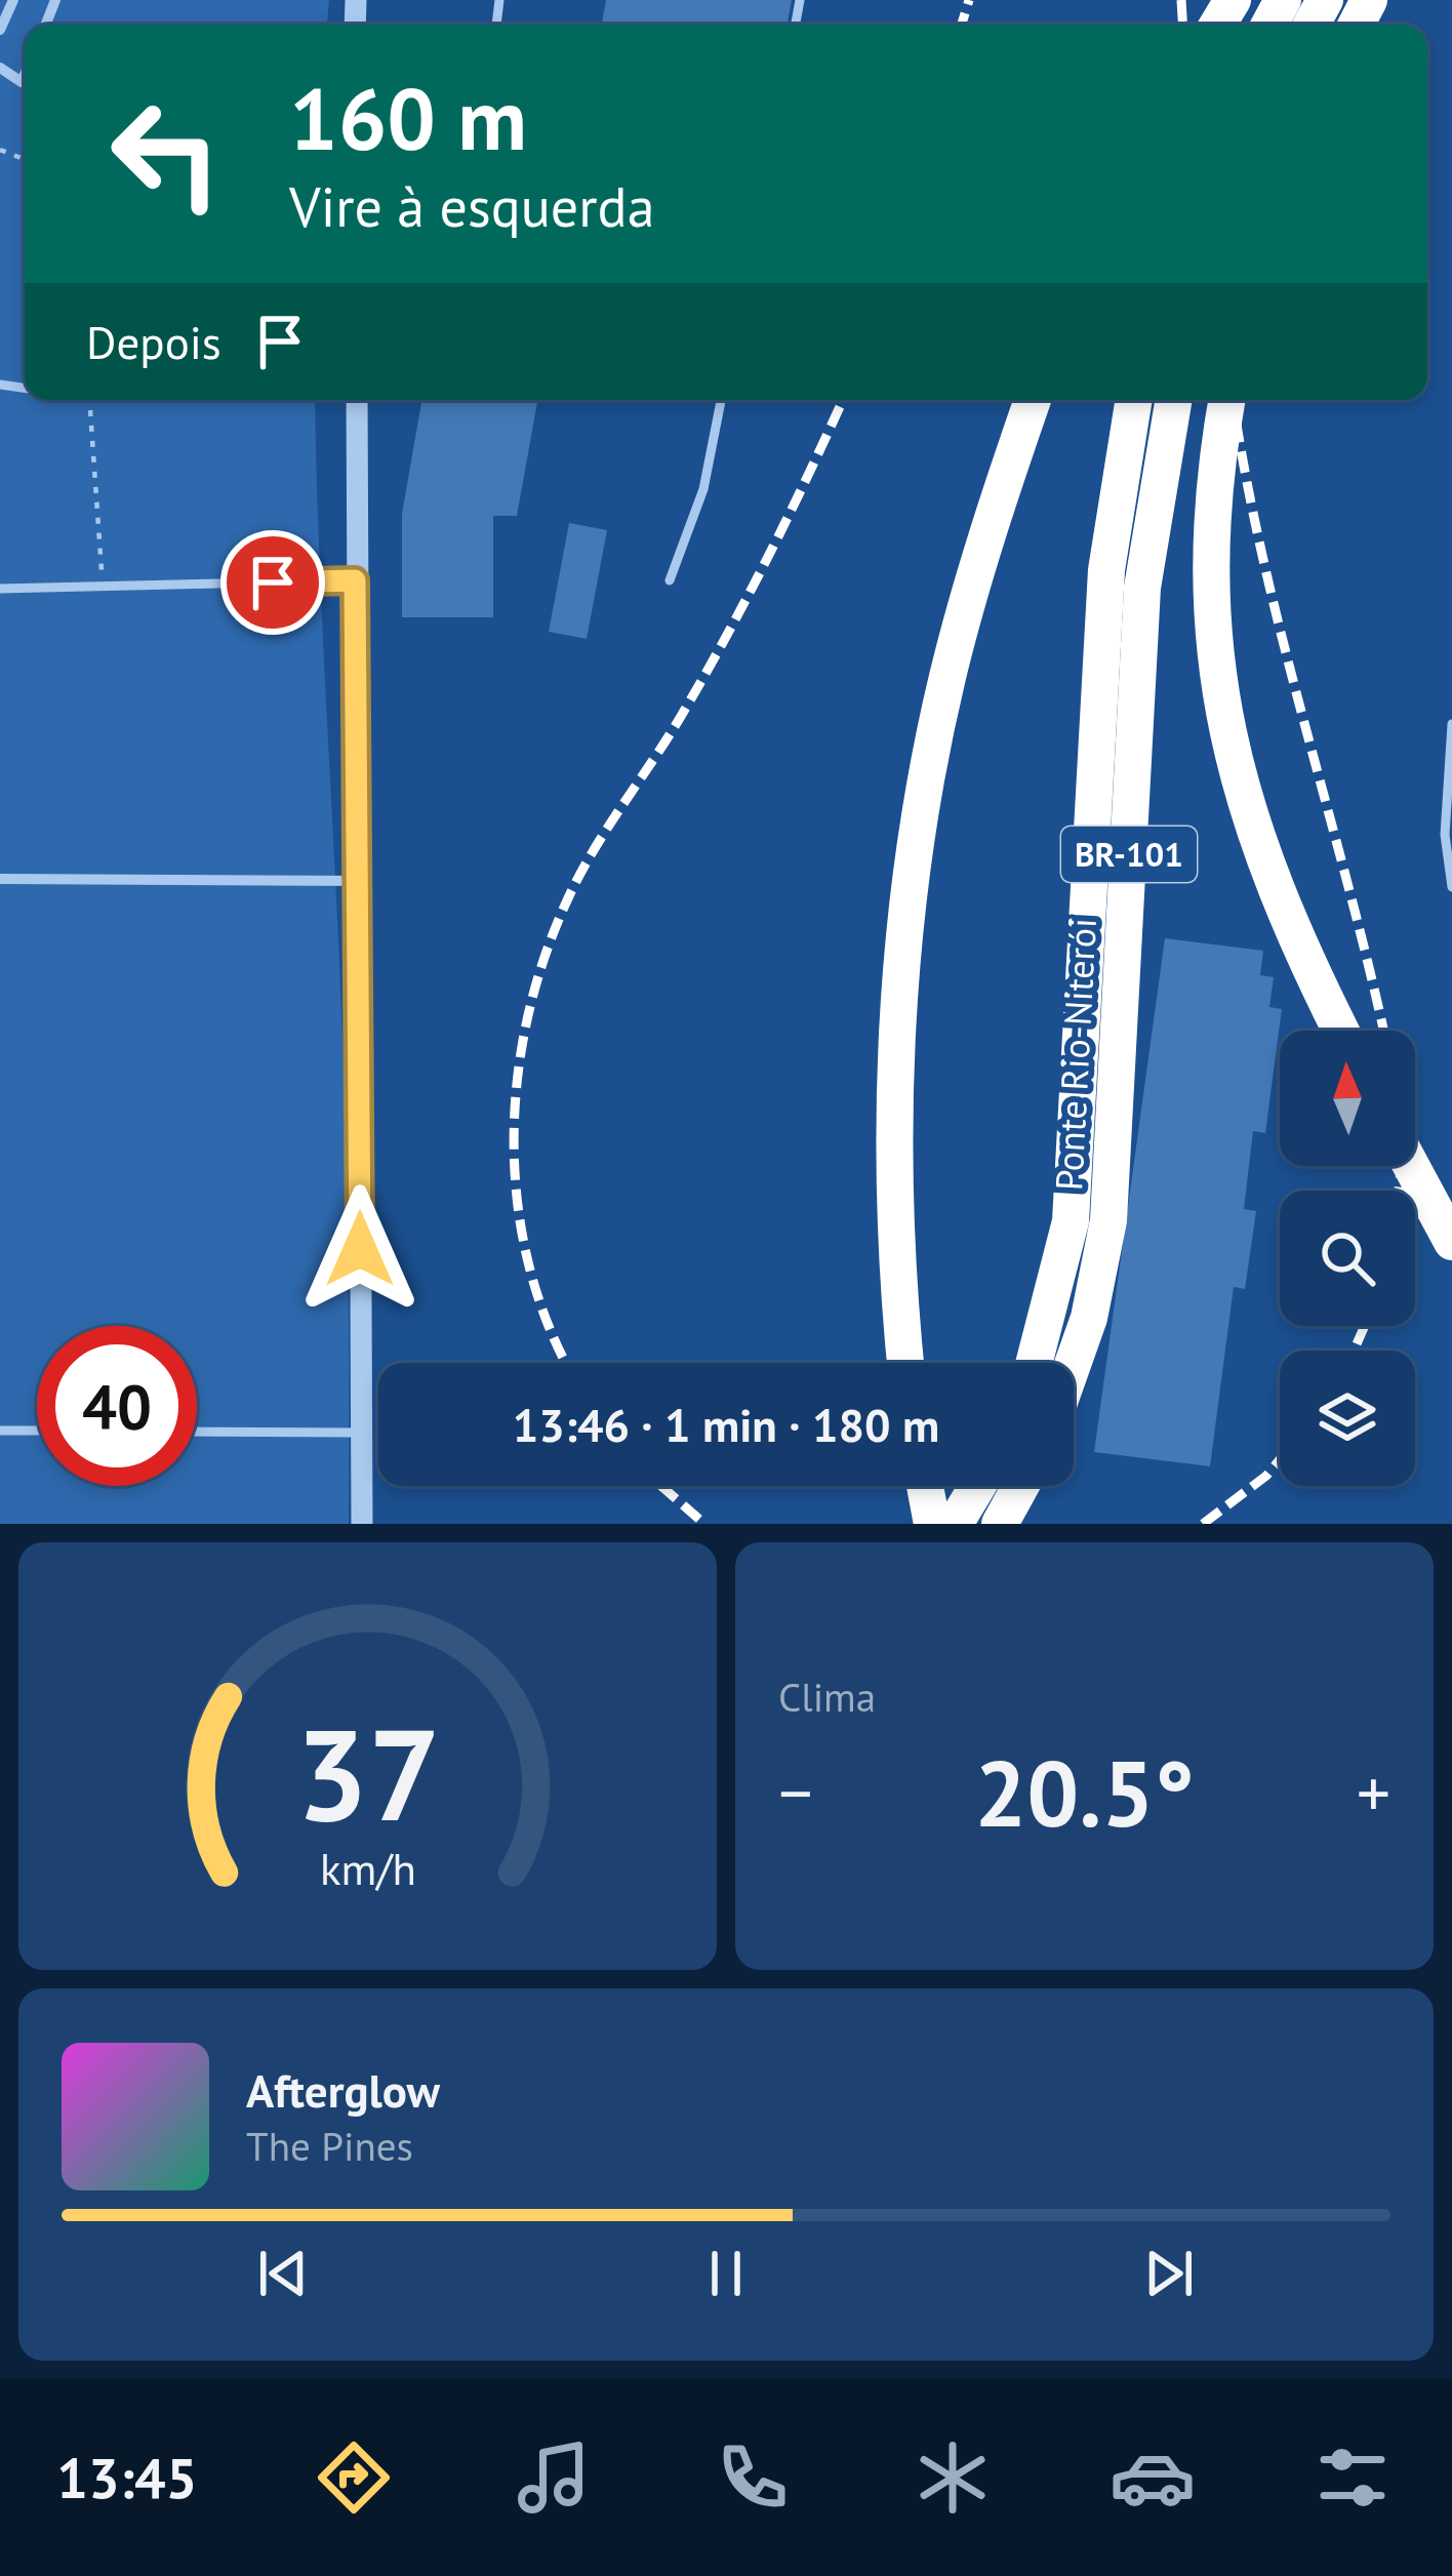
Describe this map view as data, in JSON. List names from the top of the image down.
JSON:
{
  "streets": {
    "highway": ["BR-101", "Ponte Rio-Niterói"]
  },
  "north": "top",
  "page": {
    "turn": ["160 m", "Vire à esquerda"],
    "then": "Depois",
    "limit": "40",
    "trip": "13:46 · 1 min · 180 m",
    "tile": "Clima",
    "heat": ["−", "20.5°", "+"],
    "song": ["Afterglow", "The Pines"],
    "tabs": "13:45",
    "gauge": ["37", "km/h"]
  }
}
